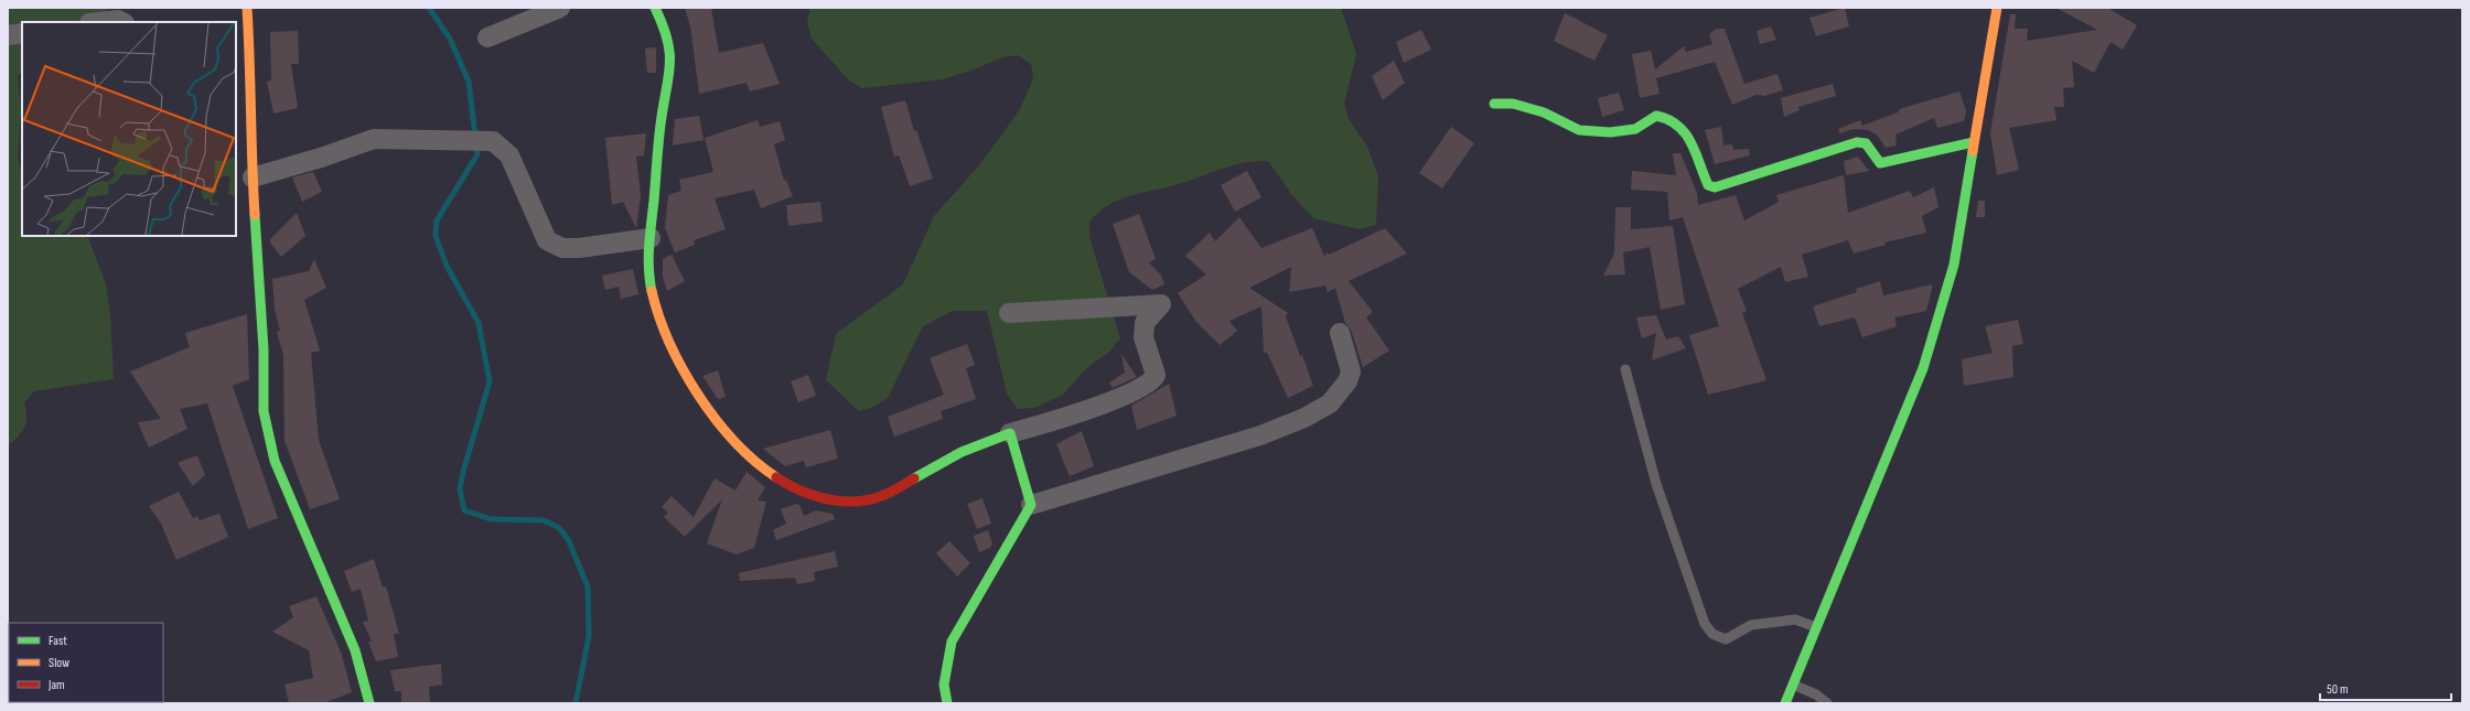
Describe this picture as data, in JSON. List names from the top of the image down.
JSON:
{
  "legend": ["Fast", "Slow", "Jam"],
  "scale_bar": "50 m"
}
